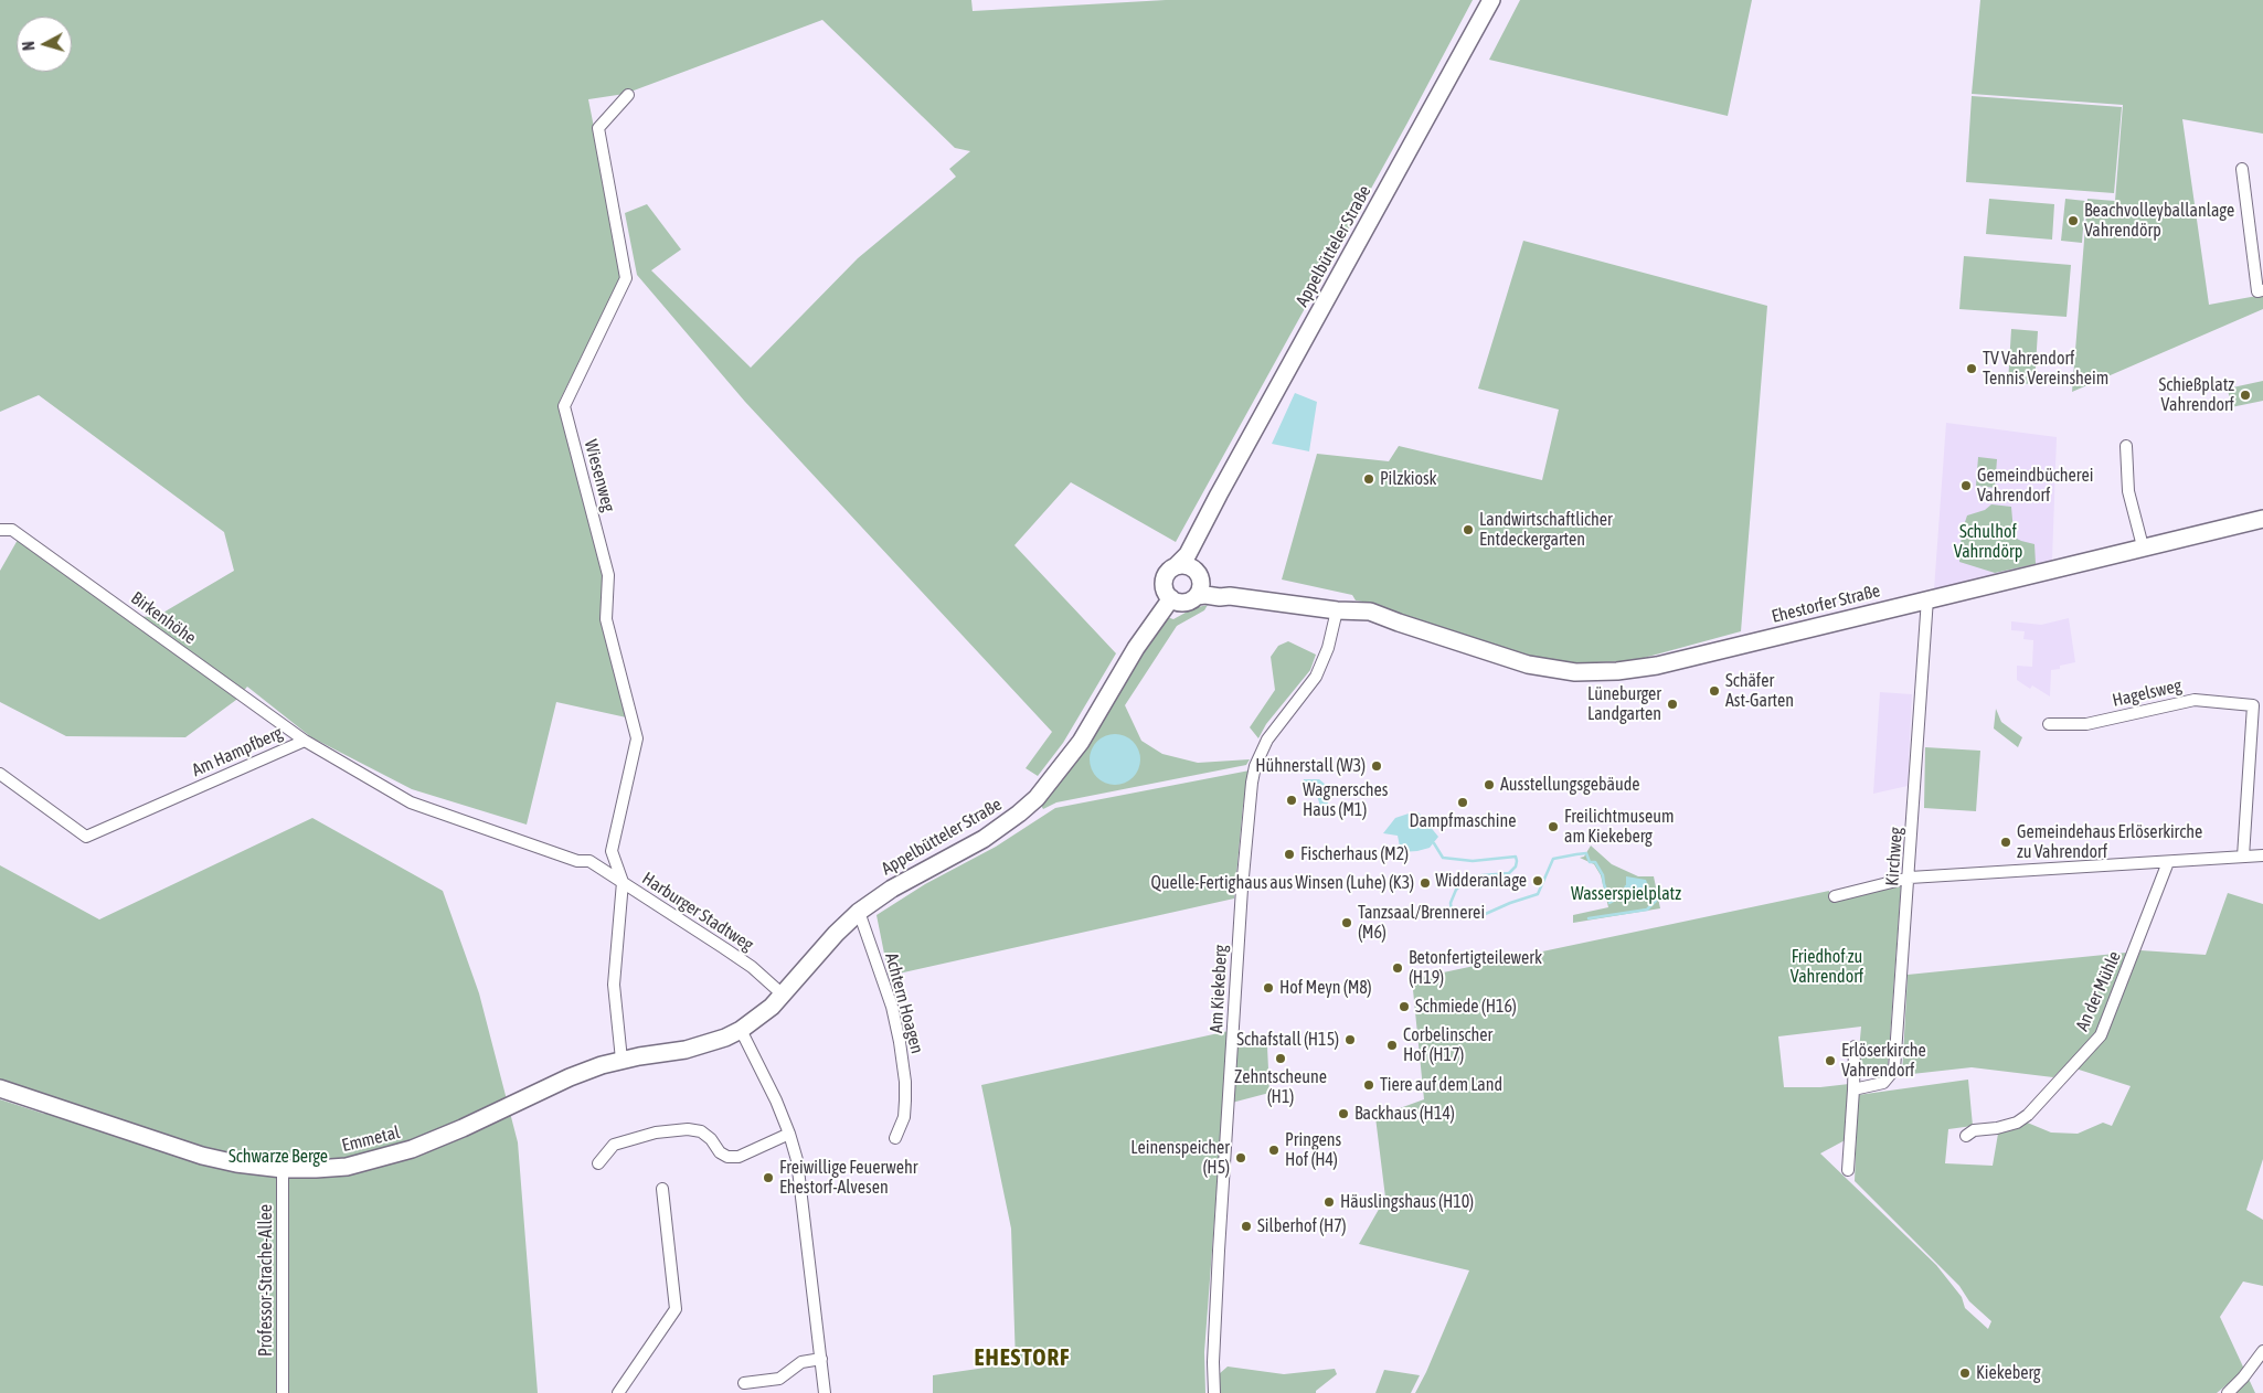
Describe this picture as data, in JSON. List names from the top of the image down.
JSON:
{
  "streets": {
    "main road": ["Appelbütteler Straße", "Ehestorfer Straße", "Emmetal"],
    "street": [
      "Wiesenweg",
      "Birkenhöhe",
      "Hagelsweg",
      "Am Hampfberg",
      "Kirchweg",
      "Harburger Stadtweg",
      "Am Kiekeberg",
      "An der Mühle",
      "Achtern Hoagen",
      "Professor-Strache-Allee"
    ]
  },
  "crossings": [
    ["Appelbütteler Straße", "Ehestorfer Straße"],
    ["Appelbütteler Straße", "Harburger Stadtweg"],
    ["Appelbütteler Straße", "Achtern Hoagen"],
    ["Appelbütteler Straße", "Emmetal"],
    ["Wiesenweg", "Harburger Stadtweg"],
    ["Ehestorfer Straße", "Kirchweg"],
    ["Ehestorfer Straße", "Am Kiekeberg"],
    ["Birkenhöhe", "Am Hampfberg"],
    ["Am Hampfberg", "Harburger Stadtweg"],
    ["Emmetal", "Professor-Strache-Allee"]
  ],
  "districts": ["EHESTORF"],
  "parks": [
    "Schulhof Vahrndörp",
    "Wasserspielplatz",
    "Friedhof zu Vahrendorf",
    "Schwarze Berge"
  ],
  "places": [
    "Beachvolleyballanlage Vahrendörp",
    "TV Vahrendorf Tennis Vereinsheim",
    "Schießplatz Vahrendorf",
    "Pilzkiosk",
    "Gemeindbücherei Vahrendorf",
    "Landwirtschaftlicher Entdeckergarten",
    "Schäfer Ast-Garten",
    "Lüneburger Landgarten",
    "Hühnerstall (W3)",
    "Ausstellungsgebäude",
    "Wagnersches Haus (M1)",
    "Dampfmaschine",
    "Freilichtmuseum am Kiekeberg",
    "Gemeindehaus Erlöserkirche zu Vahrendorf",
    "Fischerhaus (M2)",
    "Widderanlage",
    "Quelle-Fertighaus aus Winsen (Luhe) (K3)",
    "Tanzsaal/Brennerei (M6)",
    "Betonfertigteilewerk (H19)",
    "Hof Meyn (M8)",
    "Schmiede (H16)",
    "Schafstall (H15)",
    "Corbelinscher Hof (H17)",
    "Zehntscheune (H1)",
    "Erlöserkirche Vahrendorf",
    "Tiere auf dem Land",
    "Backhaus (H14)",
    "Pringens Hof (H4)",
    "Leinenspeicher (H5)",
    "Freiwillige Feuerwehr Ehestorf-Alvesen",
    "Häuslingshaus (H10)",
    "Silberhof (H7)",
    "Kiekeberg"
  ],
  "north": "left"
}
